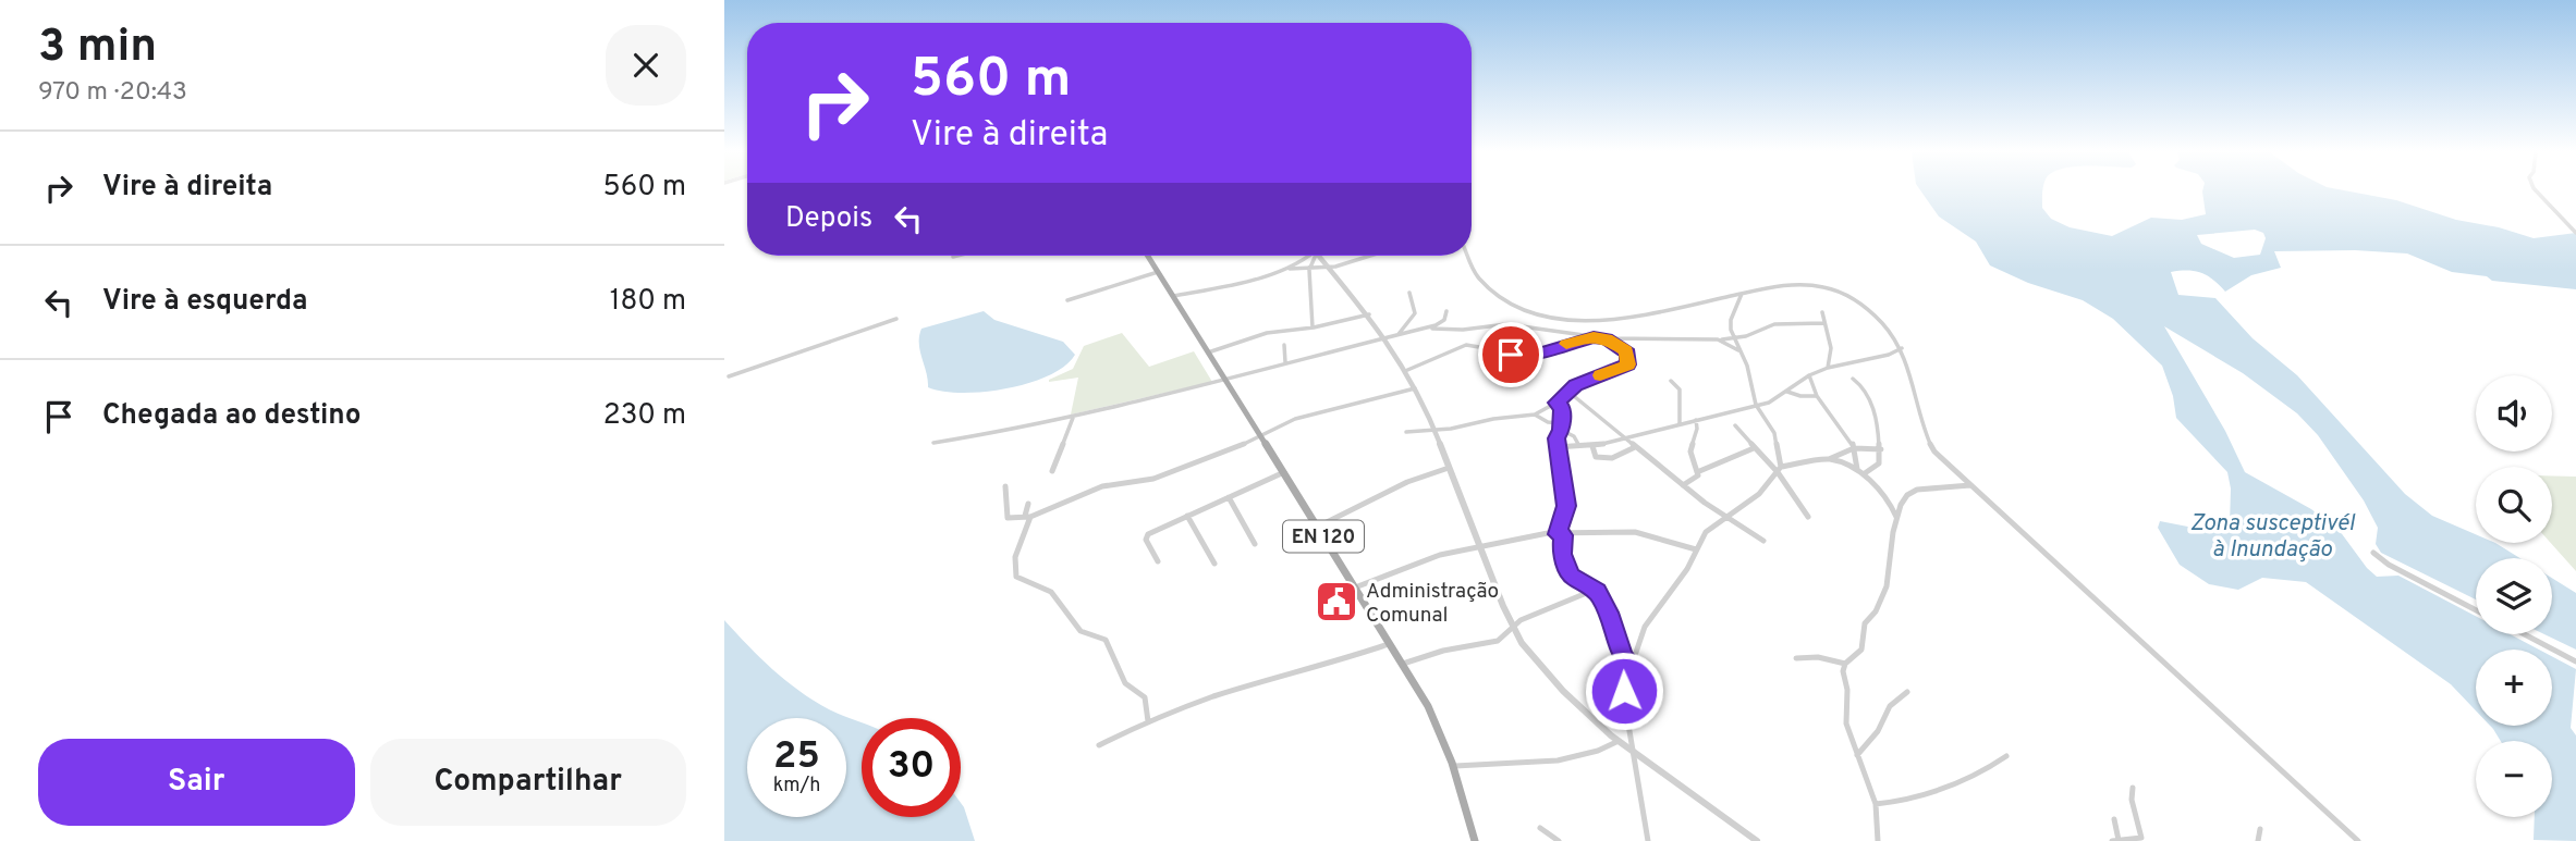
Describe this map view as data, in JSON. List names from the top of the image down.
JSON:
{
  "streets": {
    "main road": ["EN 120"]
  },
  "water": ["Zona susceptivél à Inundação"],
  "places": {
    "public building": ["Administração Comunal"]
  },
  "page": {
    "heading": ["3 min", "970 m · 20:43"],
    "turn": ["560 m", "Vire à direita"],
    "list": [
      {
        "name": "Vire à direita",
        "value": "560 m"
      },
      {
        "name": "Vire à esquerda",
        "value": "180 m"
      },
      {
        "name": "Chegada ao destino",
        "value": "230 m"
      }
    ],
    "then": "Depois",
    "map_buttons": ["+", "−"],
    "speed": "25 km/h",
    "limit": "30",
    "buttons": ["Sair", "Compartilhar"]
  }
}
